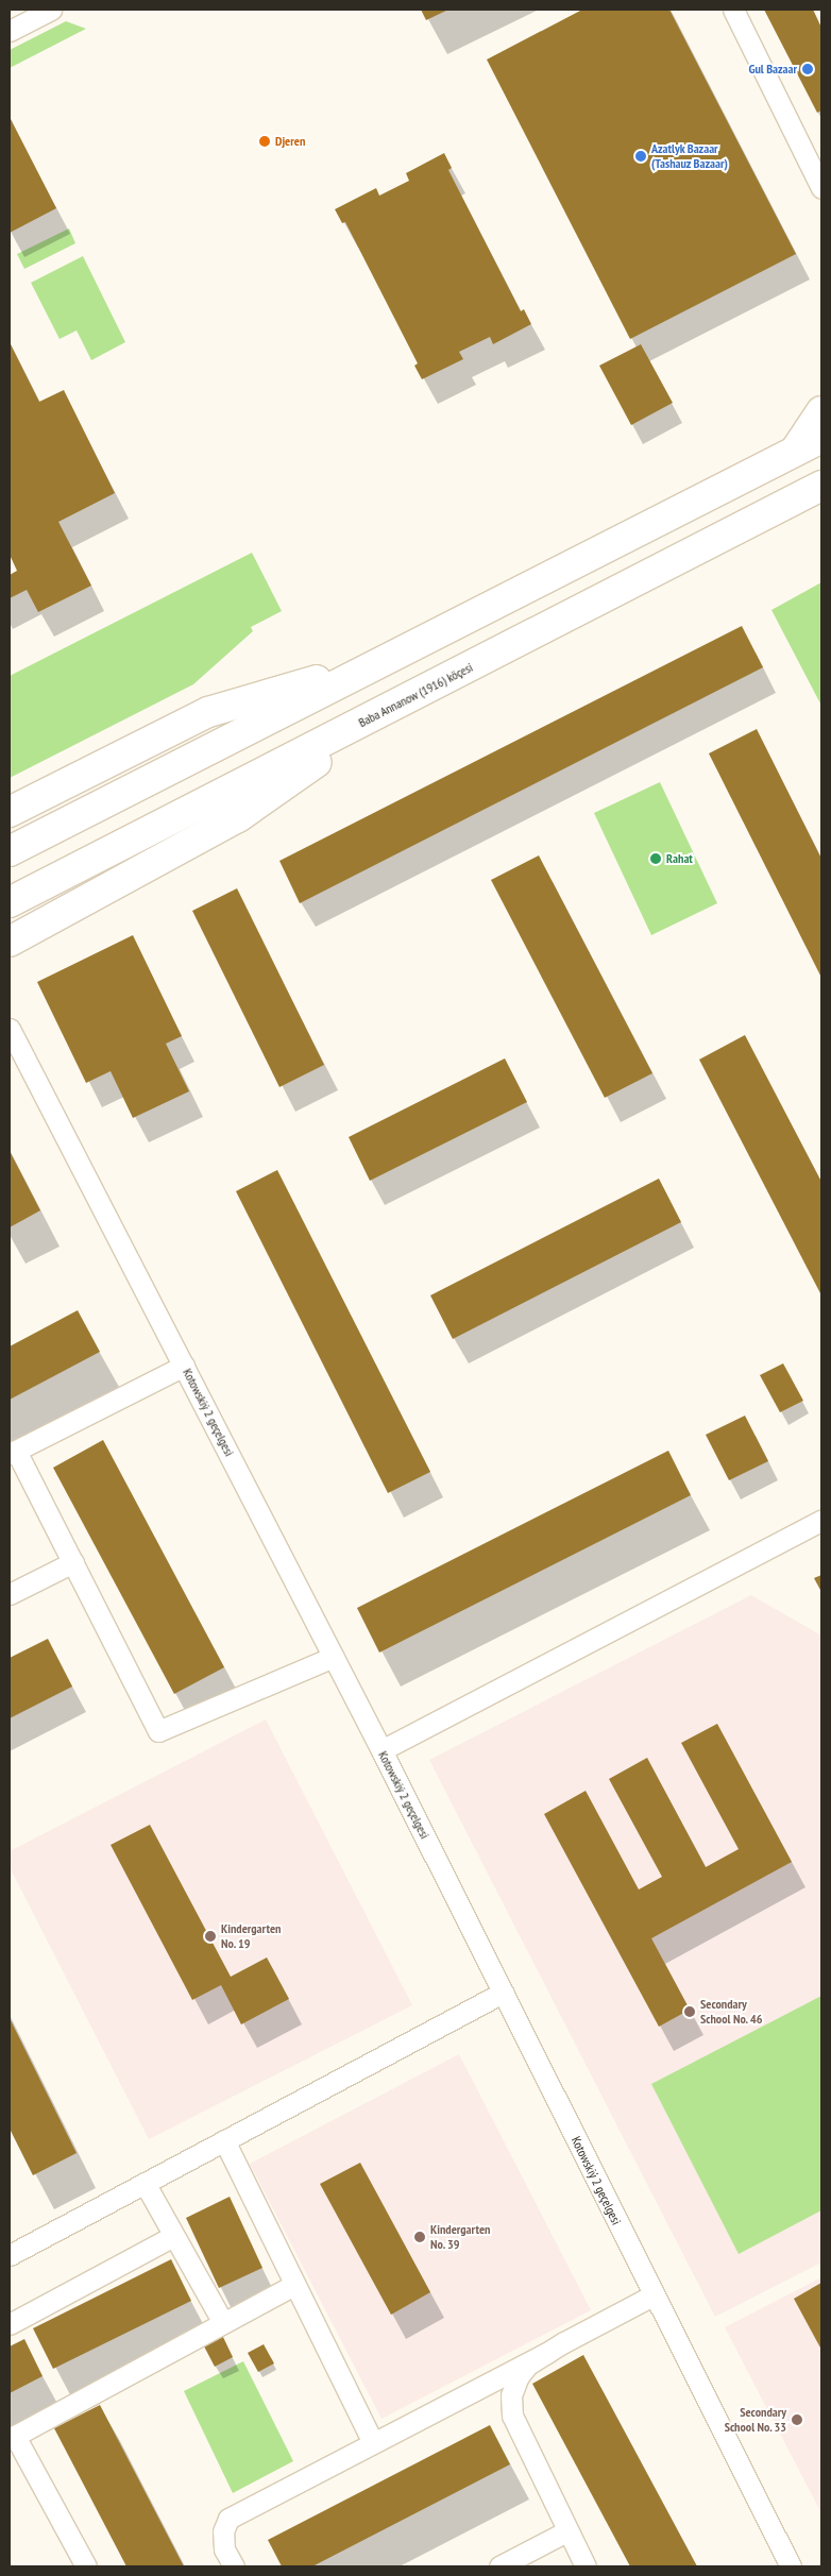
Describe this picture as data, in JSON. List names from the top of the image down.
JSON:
{
  "streets": {
    "main road": ["Baba Annanow (1916) köçesi"],
    "street": ["Kotowskiý 2 geçelgesi"]
  },
  "places": [
    "Gul Bazaar",
    "Djeren",
    "Azatlyk Bazaar (Tashauz Bazaar)",
    "Rahat",
    "Kindergarten No. 19",
    "Secondary School No. 46",
    "Kindergarten No. 39",
    "Secondary School No. 33"
  ]
}
